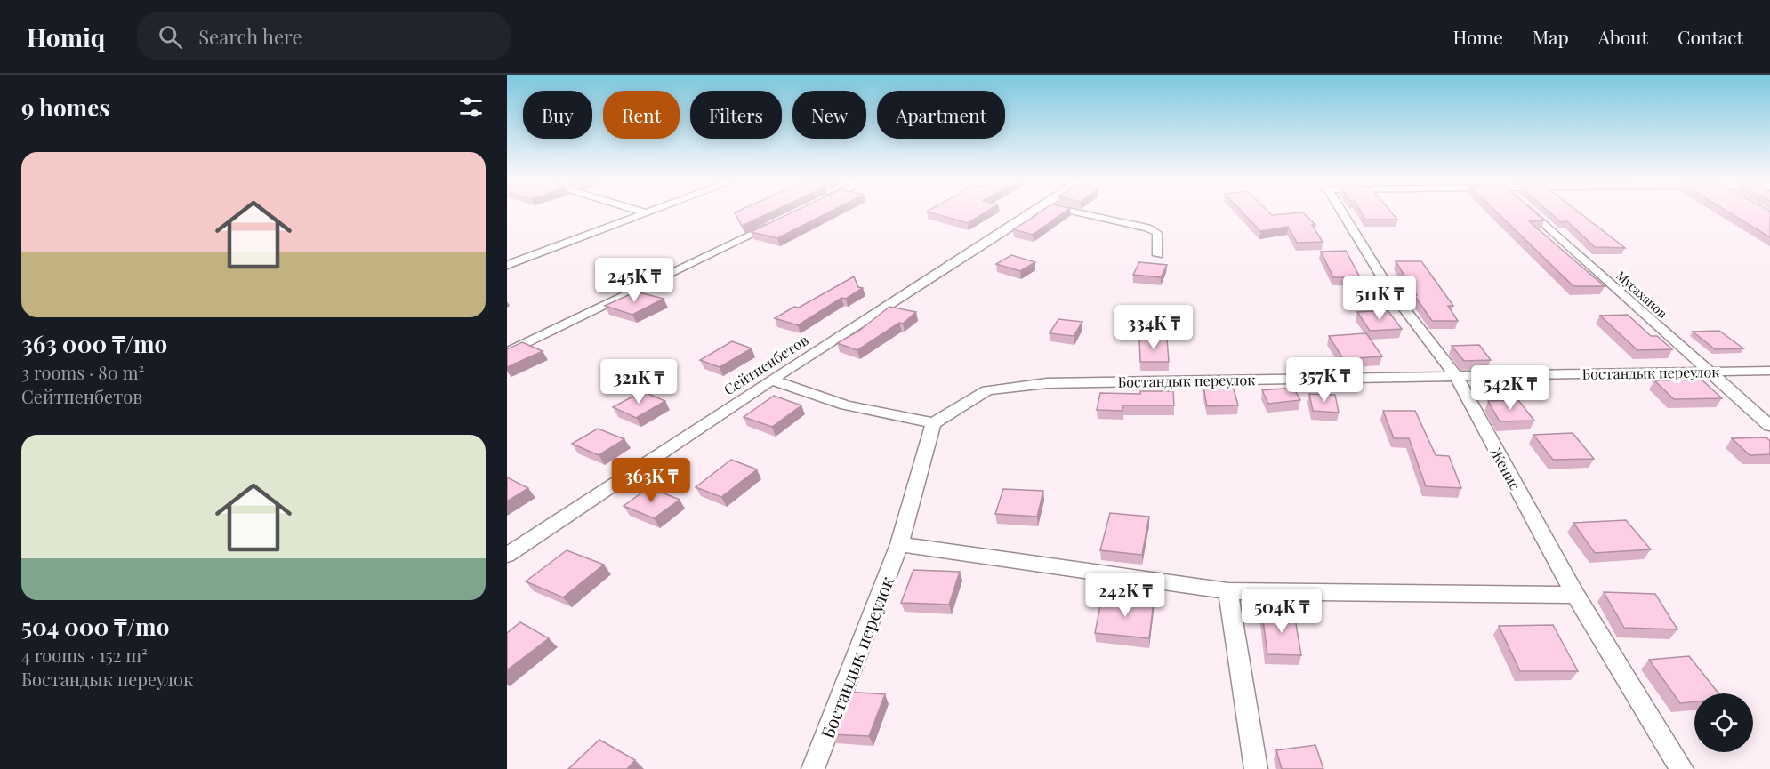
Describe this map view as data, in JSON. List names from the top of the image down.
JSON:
{
  "streets": {
    "street": [
      "Мусаханов",
      "Сейтпенбетов",
      "Бостандык переулок",
      "Женис"
    ]
  },
  "crossings": [
    ["Мусаханов", "Бостандык переулок"],
    ["Бостандык переулок", "Женис"]
  ],
  "page": {
    "header": "Homiq",
    "search": "Search here",
    "nav": [
      "Home",
      "Map",
      "About",
      "Contact"
    ],
    "heading": "9 homes",
    "chip": [
      "Buy",
      "Rent",
      "Filters",
      "New",
      "Apartment"
    ],
    "list": [
      {
        "name": "363 000 ₸/mo",
        "note": "3 rooms · 80 m² · Сейтпенбетов"
      },
      {
        "name": "504 000 ₸/mo",
        "note": "4 rooms · 152 m² · Бостандык переулок"
      }
    ],
    "price": [
      "245K ₸",
      "511K ₸",
      "334K ₸",
      "357K ₸",
      "321K ₸",
      "542K ₸",
      "363K ₸",
      "242K ₸",
      "504K ₸"
    ]
  }
}
